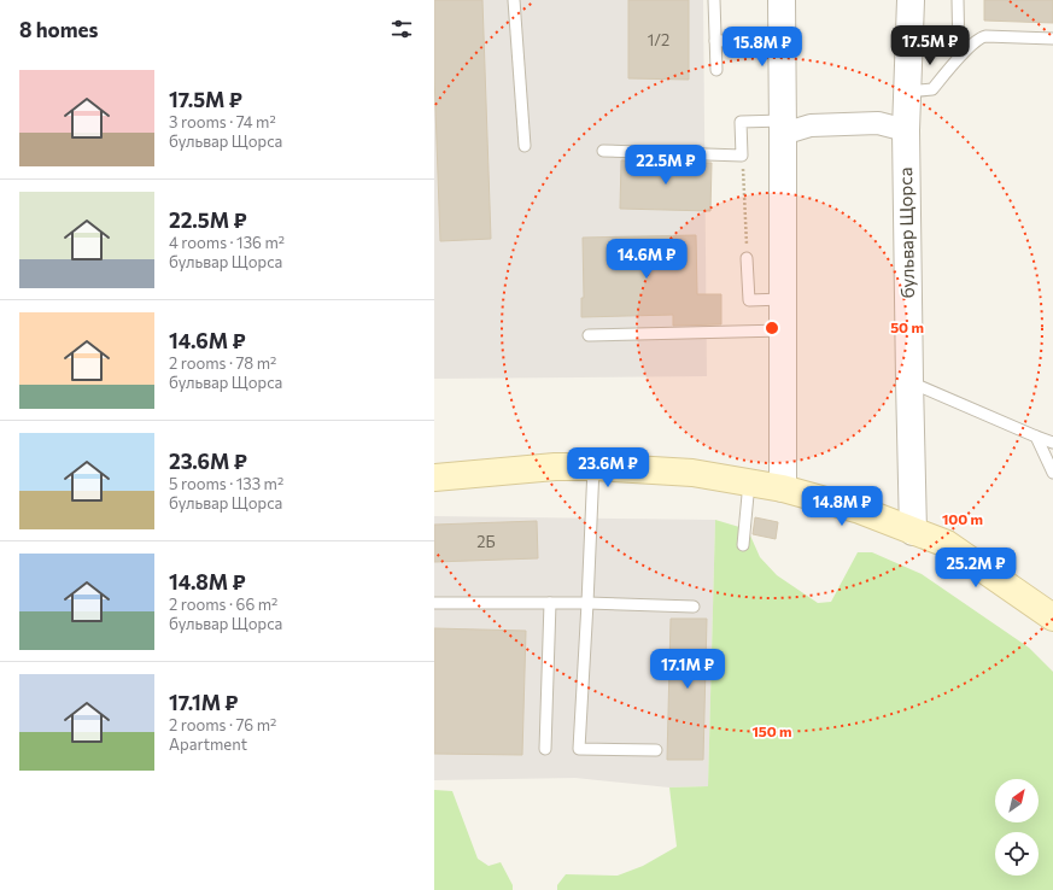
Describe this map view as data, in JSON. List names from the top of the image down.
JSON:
{
  "streets": {
    "street": ["бульвар Щорса"]
  },
  "house_numbers": ["1/2", "2Б"],
  "north": "top right",
  "page": {
    "heading": "8 homes",
    "price": [
      "17.5M ₽",
      "15.8M ₽",
      "22.5M ₽",
      "14.6M ₽",
      "23.6M ₽",
      "14.8M ₽",
      "25.2M ₽",
      "17.1M ₽"
    ],
    "list": [
      {
        "name": "17.5M ₽",
        "note": "3 rooms · 74 m² · бульвар Щорса"
      },
      {
        "name": "22.5M ₽",
        "note": "4 rooms · 136 m² · бульвар Щорса"
      },
      {
        "name": "14.6M ₽",
        "note": "2 rooms · 78 m² · бульвар Щорса"
      },
      {
        "name": "23.6M ₽",
        "note": "5 rooms · 133 m² · бульвар Щорса"
      },
      {
        "name": "14.8M ₽",
        "note": "2 rooms · 66 m² · бульвар Щорса"
      },
      {
        "name": "17.1M ₽",
        "note": "2 rooms · 76 m² · Apartment"
      }
    ]
  },
  "rings": ["50 m", "100 m", "150 m"]
}
